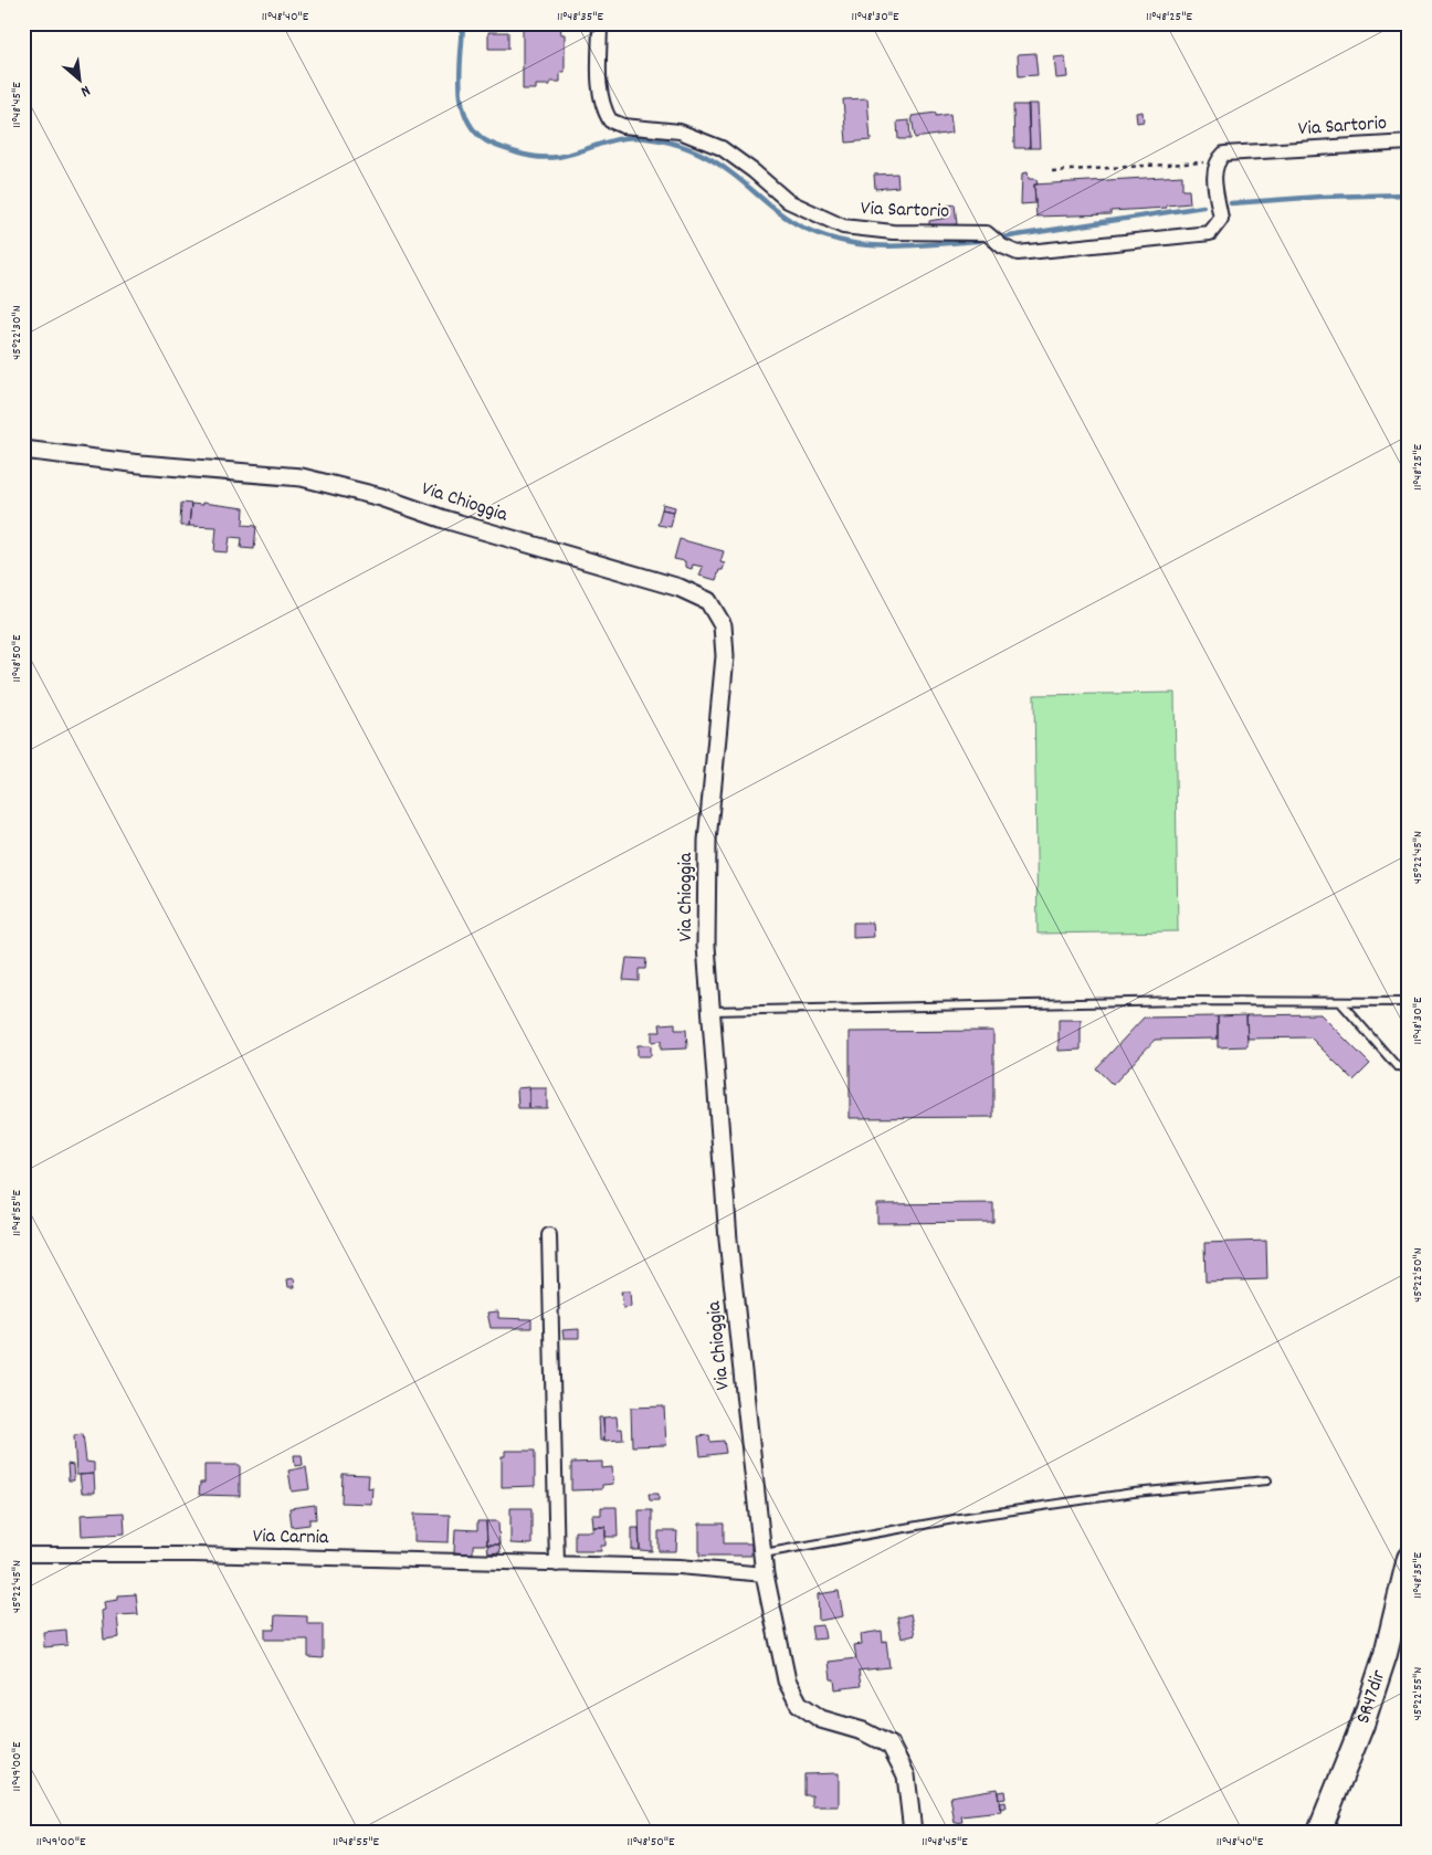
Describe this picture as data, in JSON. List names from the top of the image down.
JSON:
{
  "streets": {
    "highway": ["SR47dir"],
    "street": ["Via Sartorio", "Via Chioggia", "Via Carnia"]
  },
  "crossings": [
    ["Via Chioggia", "Via Carnia"]
  ],
  "north": "bottom right",
  "coordinates": [
    "11°48'40\"E",
    "11°48'35\"E",
    "11°48'30\"E",
    "11°48'25\"E",
    "11°48'45\"E",
    "45°22'30\"N",
    "11°48'50\"E",
    "45°22'45\"N",
    "11°48'55\"E",
    "45°22'50\"N",
    "45°22'55\"N",
    "11°49'00\"E"
  ]
}
